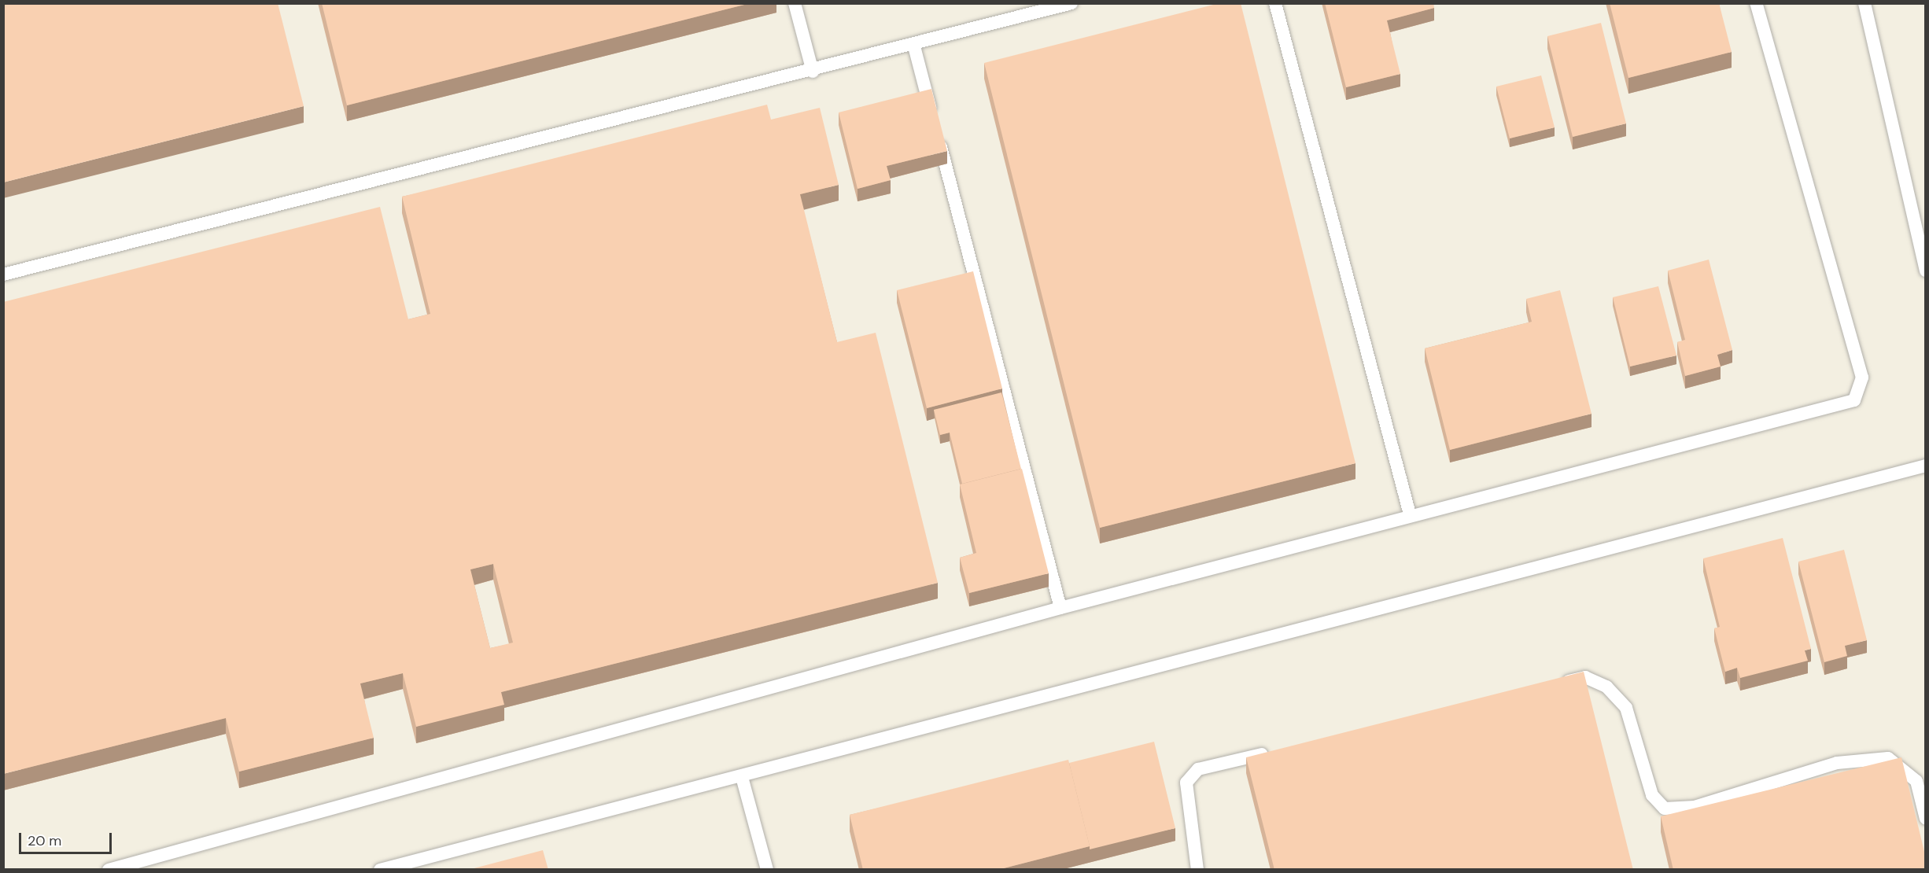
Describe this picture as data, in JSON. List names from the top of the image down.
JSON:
{
  "scale_bar": "20 m"
}
